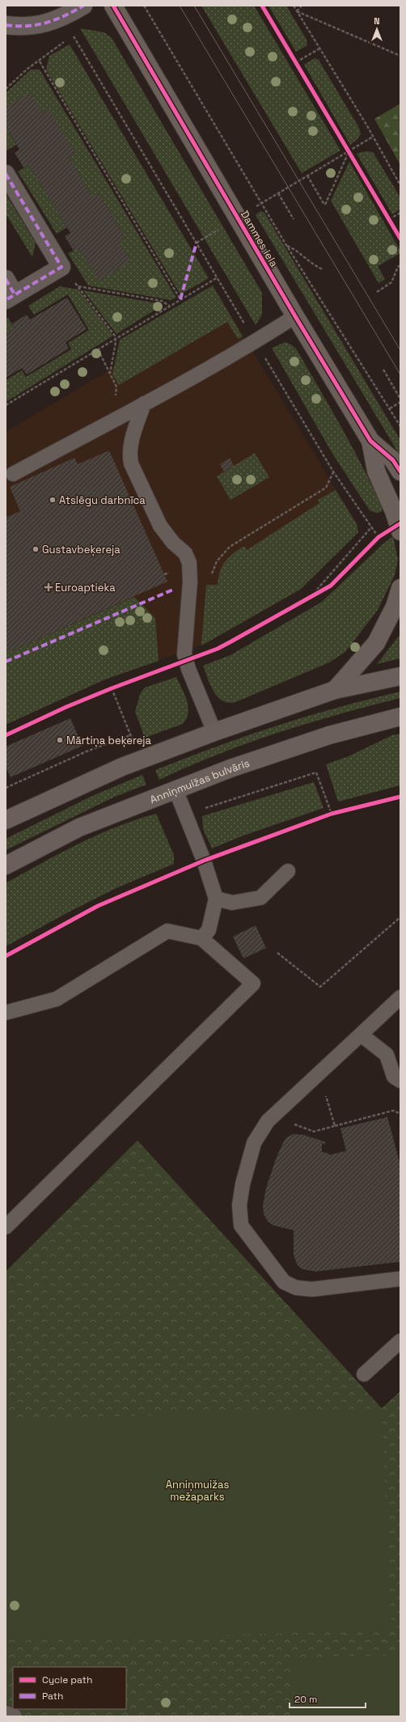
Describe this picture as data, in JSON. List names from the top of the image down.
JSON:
{
  "streets": {
    "street": ["Dammes iela", "Anniņmuižas bulvāris"]
  },
  "parks": ["Anniņmuižas mežaparks"],
  "places": {
    "other": ["Atslēgu darbnīca", "Gustavbeķereja", "Mārtiņa beķereja"],
    "health": ["Euroaptieka"]
  },
  "legend": ["Cycle path", "Path"],
  "scale_bar": "20 m",
  "north": "top"
}
